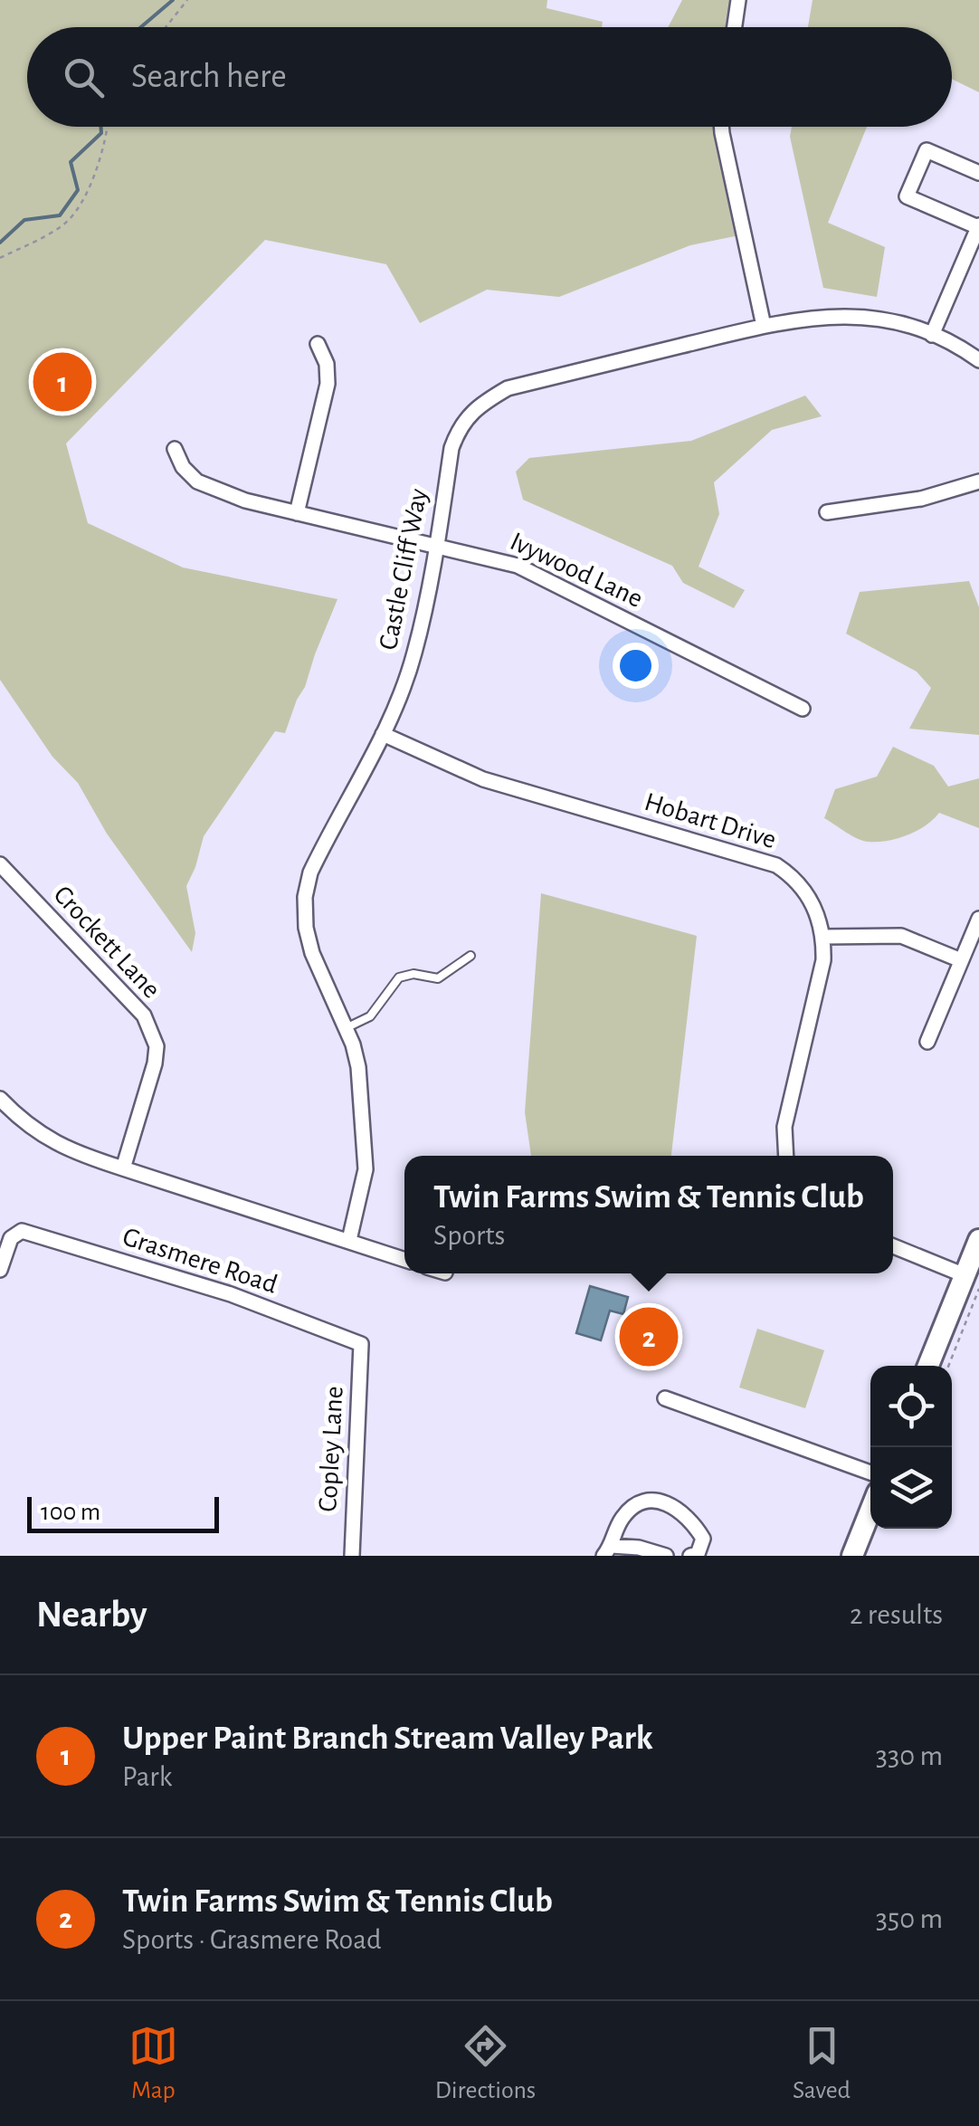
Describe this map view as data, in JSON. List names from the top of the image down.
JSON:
{
  "streets": {
    "street": [
      "Castle Cliff Way",
      "Ivywood Lane",
      "Hobart Drive",
      "Crockett Lane",
      "Grasmere Road",
      "Copley Lane"
    ]
  },
  "crossings": [
    ["Castle Cliff Way", "Ivywood Lane"],
    ["Castle Cliff Way", "Hobart Drive"],
    ["Grasmere Road", "Copley Lane"]
  ],
  "scale_bar": "100 m",
  "page": {
    "search": "Search here",
    "pins": ["1", "2"],
    "popup": ["Twin Farms Swim & Tennis Club", "Sports"],
    "scale": "100 m",
    "heading": ["Nearby", "2 results"],
    "list": [
      {
        "mark": "1",
        "name": "Upper Paint Branch Stream Valley Park",
        "note": "Park",
        "value": "330 m"
      },
      {
        "mark": "2",
        "name": "Twin Farms Swim & Tennis Club",
        "note": "Sports · Grasmere Road",
        "value": "350 m"
      }
    ],
    "nav": ["Map", "Directions", "Saved"]
  }
}
